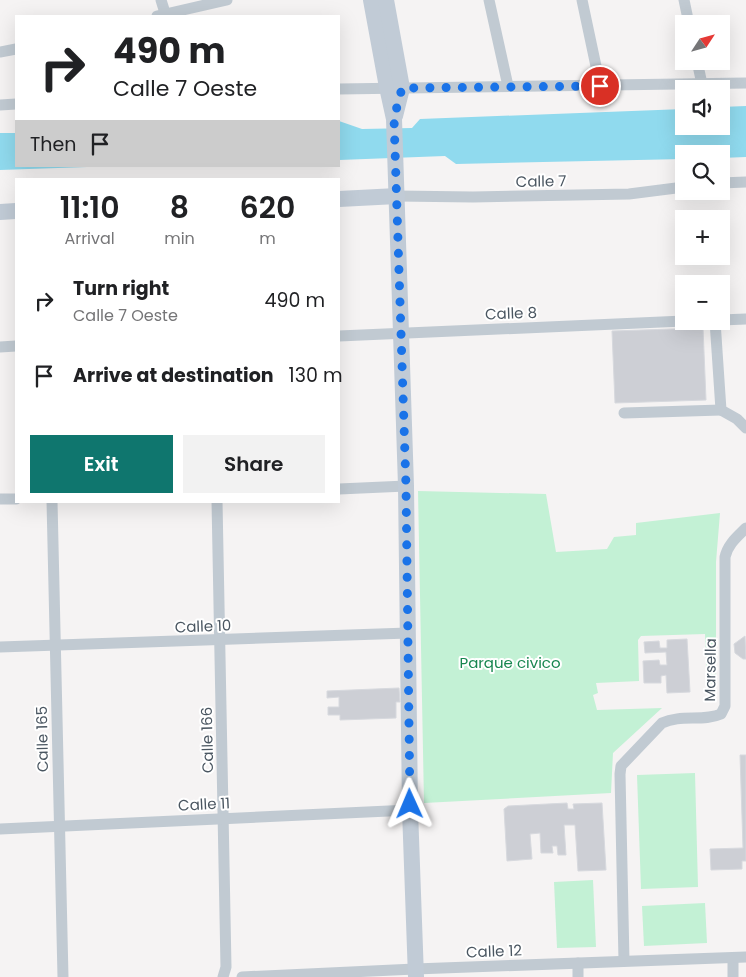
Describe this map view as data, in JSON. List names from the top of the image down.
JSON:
{
  "streets": {
    "street": [
      "Calle 7",
      "Calle 8",
      "Calle 10",
      "Marsella",
      "Calle 165",
      "Calle 166",
      "Calle 11",
      "Calle 12"
    ]
  },
  "crossings": [
    ["Calle 10", "Calle 165"],
    ["Calle 10", "Calle 166"],
    ["Marsella", "Calle 12"],
    ["Calle 165", "Calle 11"],
    ["Calle 166", "Calle 11"]
  ],
  "parks": ["Parque civico"],
  "north": "top right",
  "page": {
    "map_buttons": ["+", "−"],
    "turn": ["490 m", "Calle 7 Oeste"],
    "then": "Then",
    "eta": [
      "11:10",
      "Arrival",
      "8",
      "min",
      "620",
      "m"
    ],
    "list": [
      {
        "name": "Turn right",
        "note": "Calle 7 Oeste",
        "value": "490 m"
      },
      {
        "name": "Arrive at destination",
        "value": "130 m"
      }
    ],
    "buttons": ["Exit", "Share"]
  }
}
